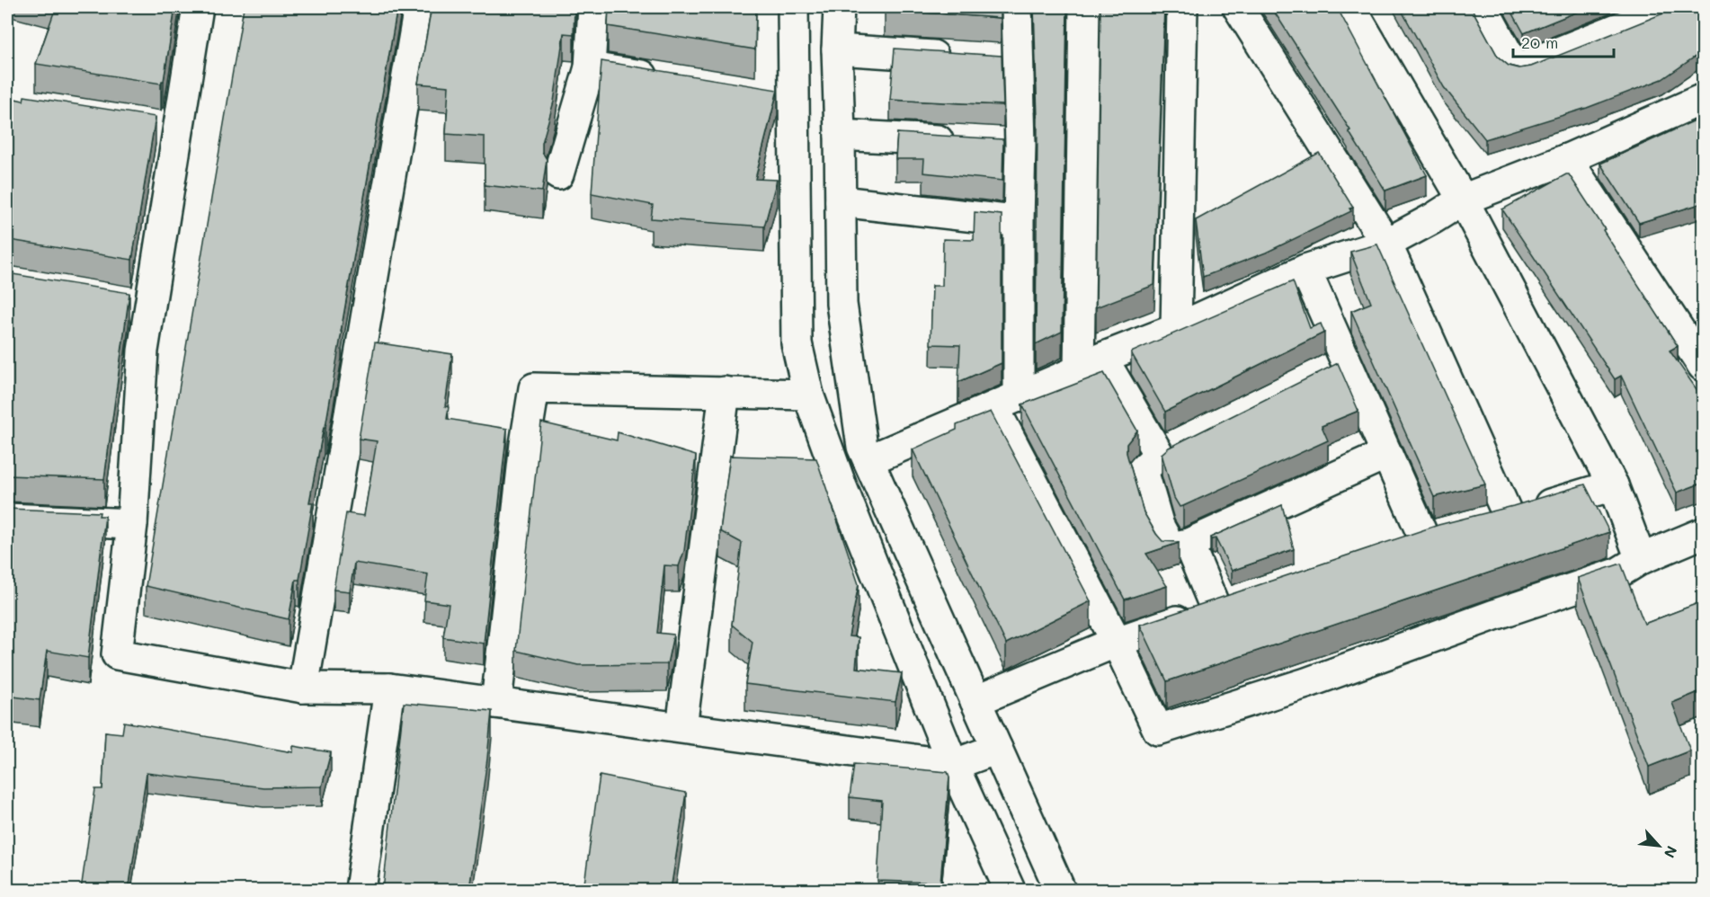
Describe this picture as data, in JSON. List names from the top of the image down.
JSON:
{
  "scale_bar": "20 m",
  "north": "bottom right"
}
